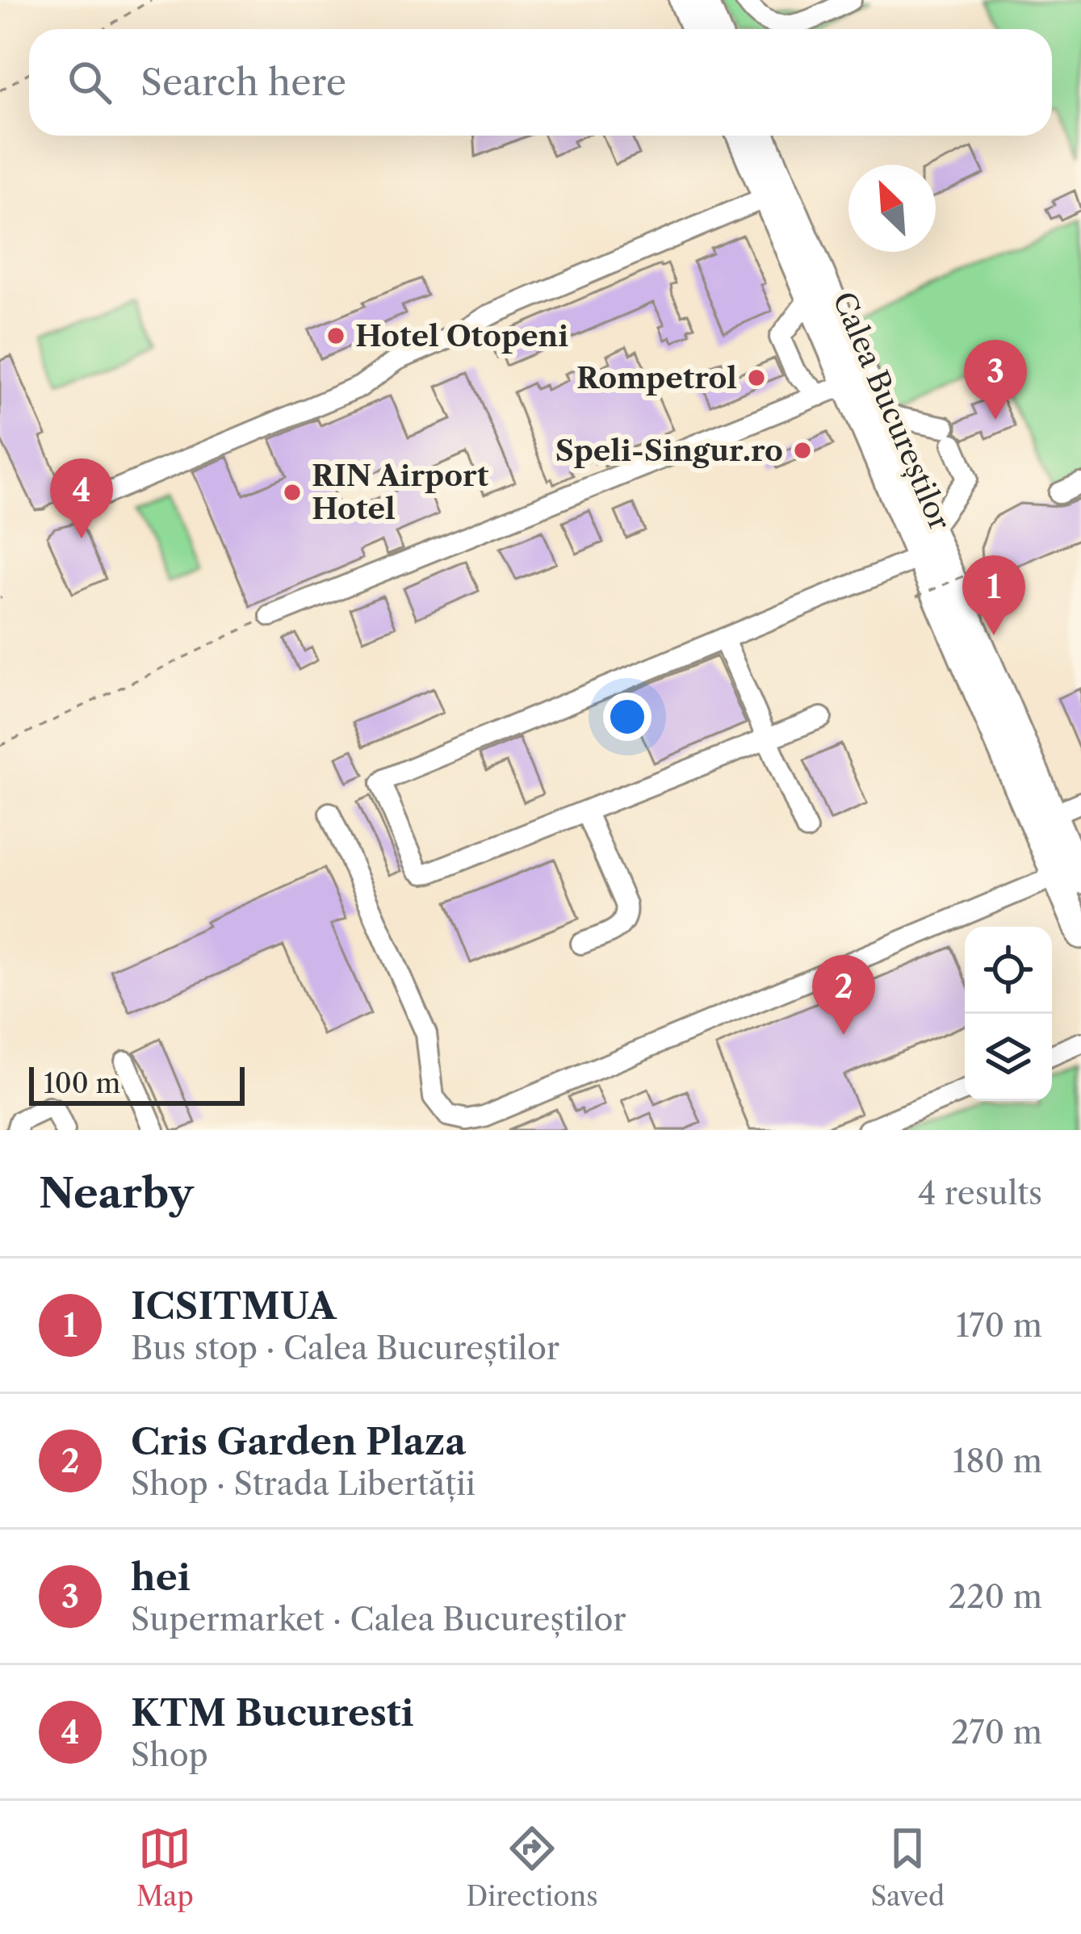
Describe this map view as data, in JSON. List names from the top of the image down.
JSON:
{
  "streets": {
    "highway": ["Calea Bucureștilor"]
  },
  "places": [
    "Hotel Otopeni",
    "Rompetrol",
    "Speli-Singur.ro",
    "RIN Airport Hotel"
  ],
  "scale_bar": "100 m",
  "north": "top left",
  "page": {
    "search": "Search here",
    "pins": [
      "3",
      "4",
      "1",
      "2"
    ],
    "scale": "100 m",
    "heading": ["Nearby", "4 results"],
    "list": [
      {
        "mark": "1",
        "name": "ICSITMUA",
        "note": "Bus stop · Calea Bucureștilor",
        "value": "170 m"
      },
      {
        "mark": "2",
        "name": "Cris Garden Plaza",
        "note": "Shop · Strada Libertății",
        "value": "180 m"
      },
      {
        "mark": "3",
        "name": "hei",
        "note": "Supermarket · Calea Bucureștilor",
        "value": "220 m"
      },
      {
        "mark": "4",
        "name": "KTM Bucuresti",
        "note": "Shop",
        "value": "270 m"
      }
    ],
    "nav": ["Map", "Directions", "Saved"]
  }
}
